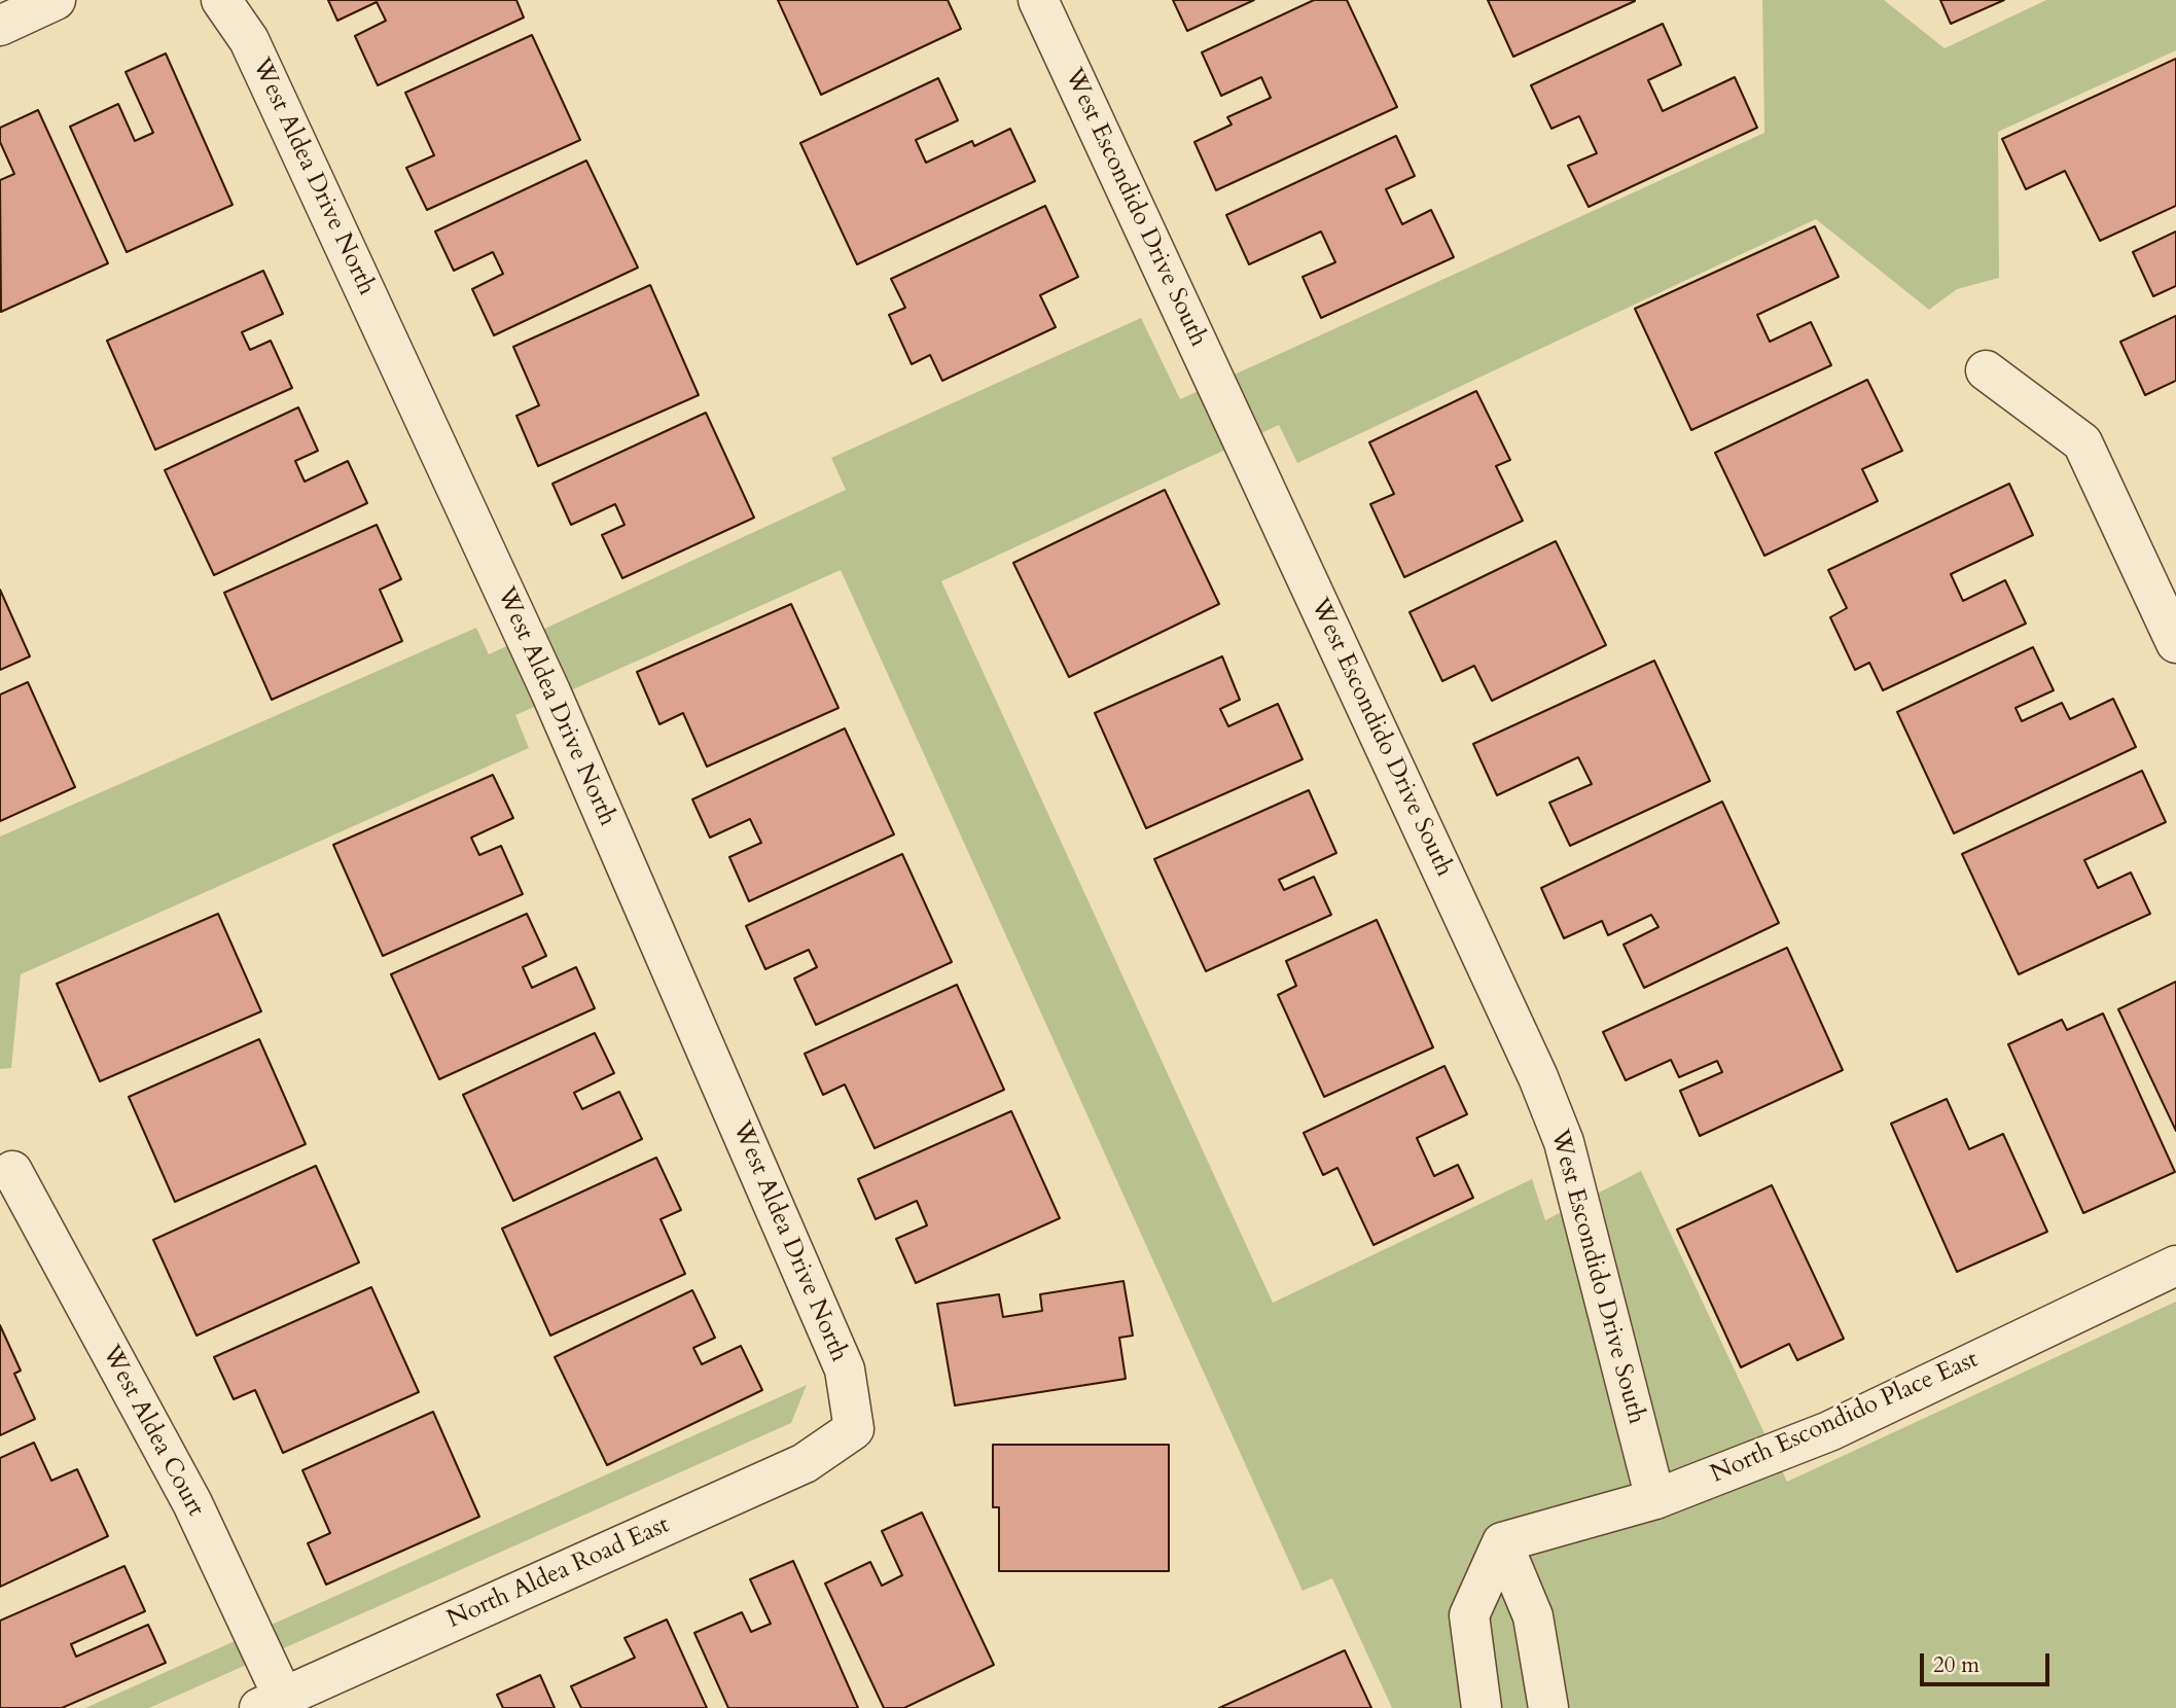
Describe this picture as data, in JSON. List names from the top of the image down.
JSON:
{
  "streets": {
    "street": [
      "West Aldea Drive North",
      "West Escondido Drive South",
      "North Escondido Place East",
      "West Aldea Court",
      "North Aldea Road East"
    ]
  },
  "crossings": [
    ["West Aldea Drive North", "North Aldea Road East"],
    ["West Escondido Drive South", "North Escondido Place East"],
    ["West Aldea Court", "North Aldea Road East"]
  ],
  "scale_bar": "20 m"
}
